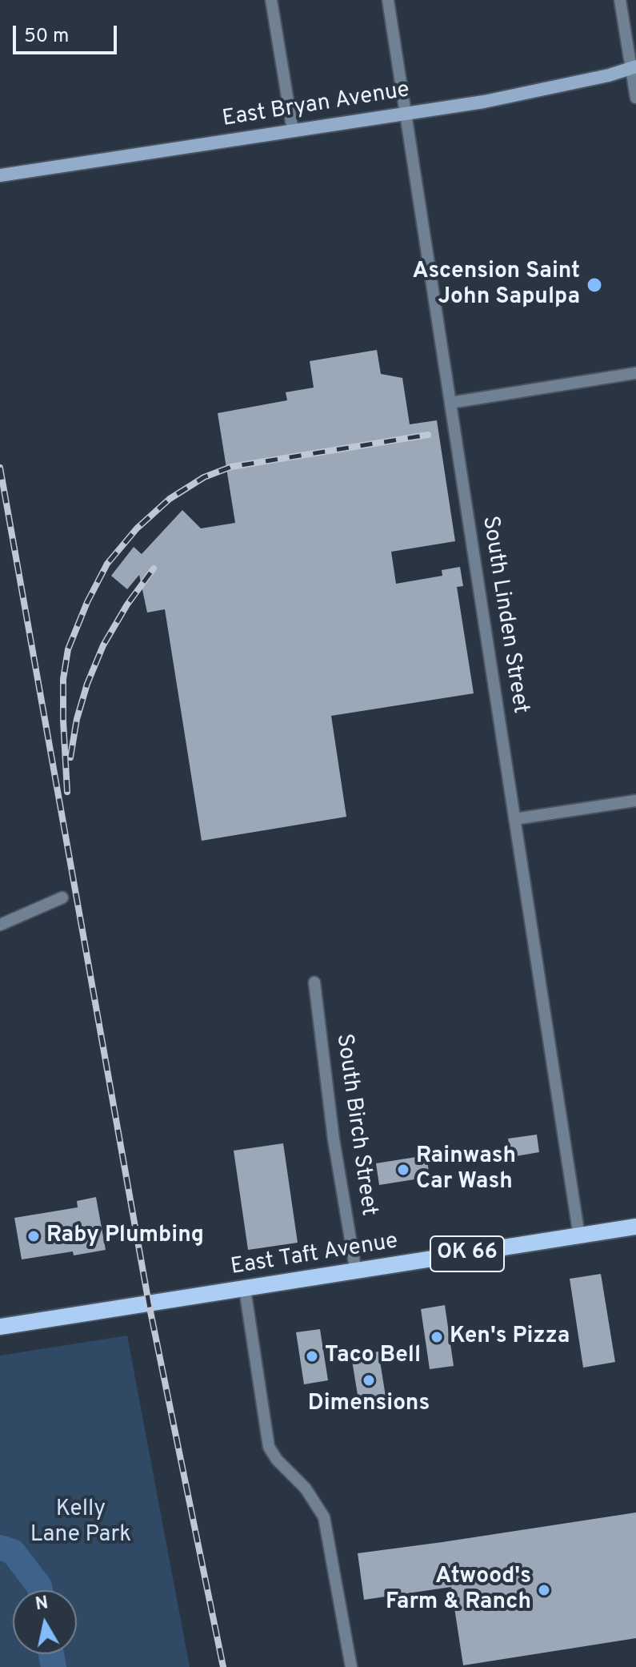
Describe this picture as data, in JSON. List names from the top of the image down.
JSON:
{
  "streets": {
    "main road": ["OK 66", "East Taft Avenue"],
    "street": ["East Bryan Avenue", "South Linden Street", "South Birch Street"]
  },
  "crossings": [
    ["East Bryan Avenue", "South Linden Street"],
    ["South Linden Street", "East Taft Avenue"],
    ["South Birch Street", "East Taft Avenue"]
  ],
  "parks": ["Kelly Lane Park"],
  "places": [
    "Ascension Saint John Sapulpa",
    "Rainwash Car Wash",
    "Raby Plumbing",
    "Ken's Pizza",
    "Taco Bell",
    "Dimensions",
    "Atwood's Farm & Ranch"
  ],
  "scale_bar": "50 m",
  "north": "top"
}
